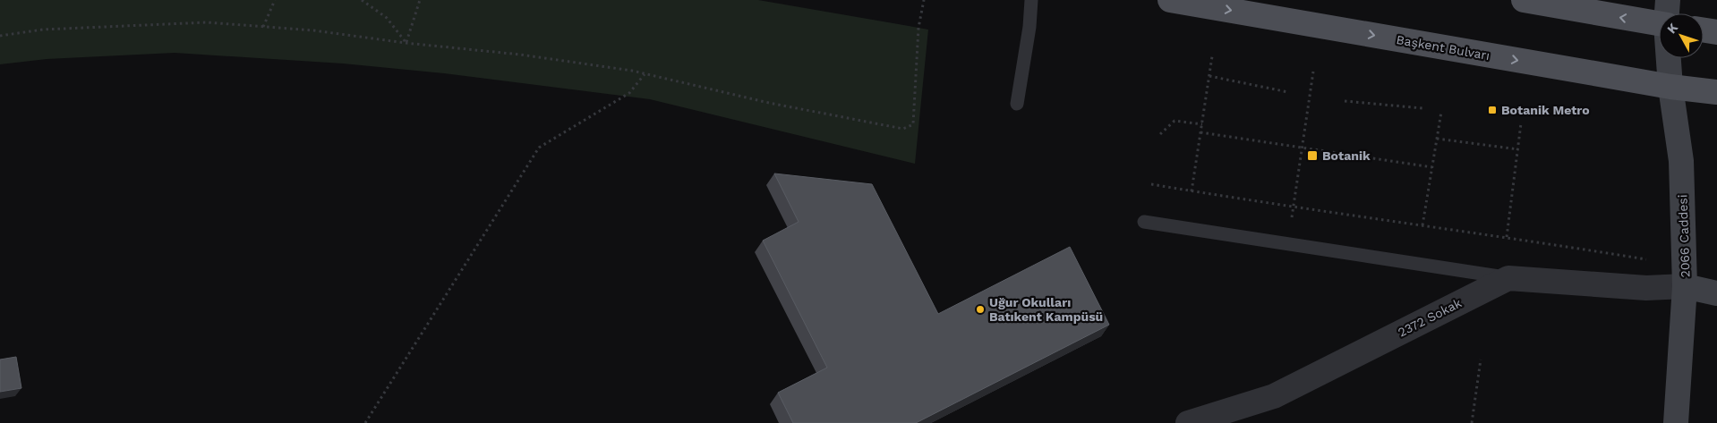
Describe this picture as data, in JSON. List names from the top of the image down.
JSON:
{
  "streets": {
    "main road": ["Başkent Bulvarı"],
    "street": ["2066 Caddesi", "2372 Sokak"]
  },
  "crossings": [
    ["Başkent Bulvarı", "2066 Caddesi"]
  ],
  "one_way": ["Başkent Bulvarı"],
  "places": {
    "transit": ["Botanik Metro", "Botanik"],
    "other": ["Uğur Okulları Batıkent Kampüsü"]
  },
  "north": "top left"
}
